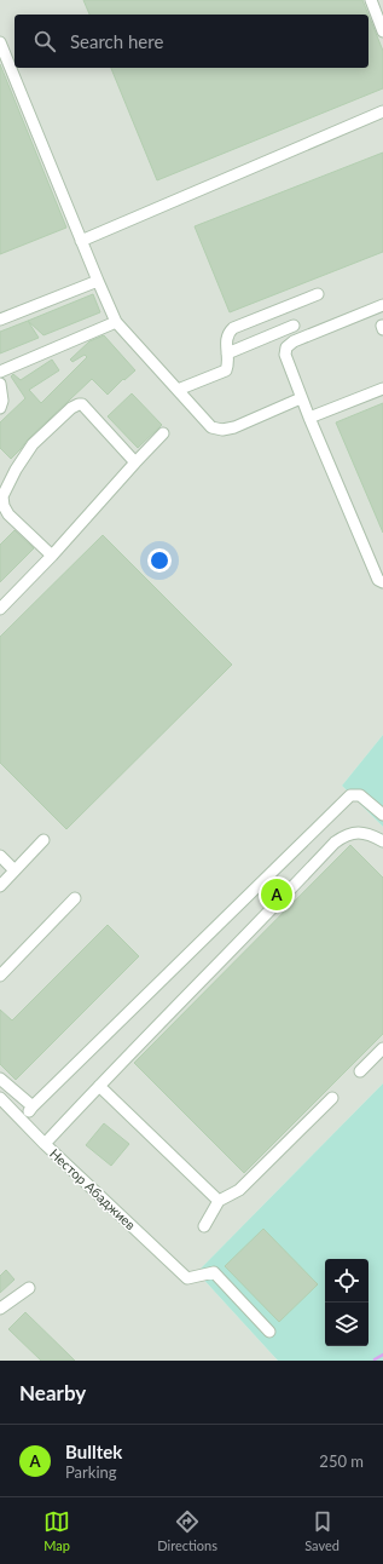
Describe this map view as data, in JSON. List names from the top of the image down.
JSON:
{
  "streets": {
    "street": ["Нестор Абаджиев"]
  },
  "page": {
    "search": "Search here",
    "pins": "A",
    "heading": "Nearby",
    "list": [
      {
        "mark": "A",
        "name": "Bulltek",
        "note": "Parking",
        "value": "250 m"
      }
    ],
    "nav": ["Map", "Directions", "Saved"]
  }
}
